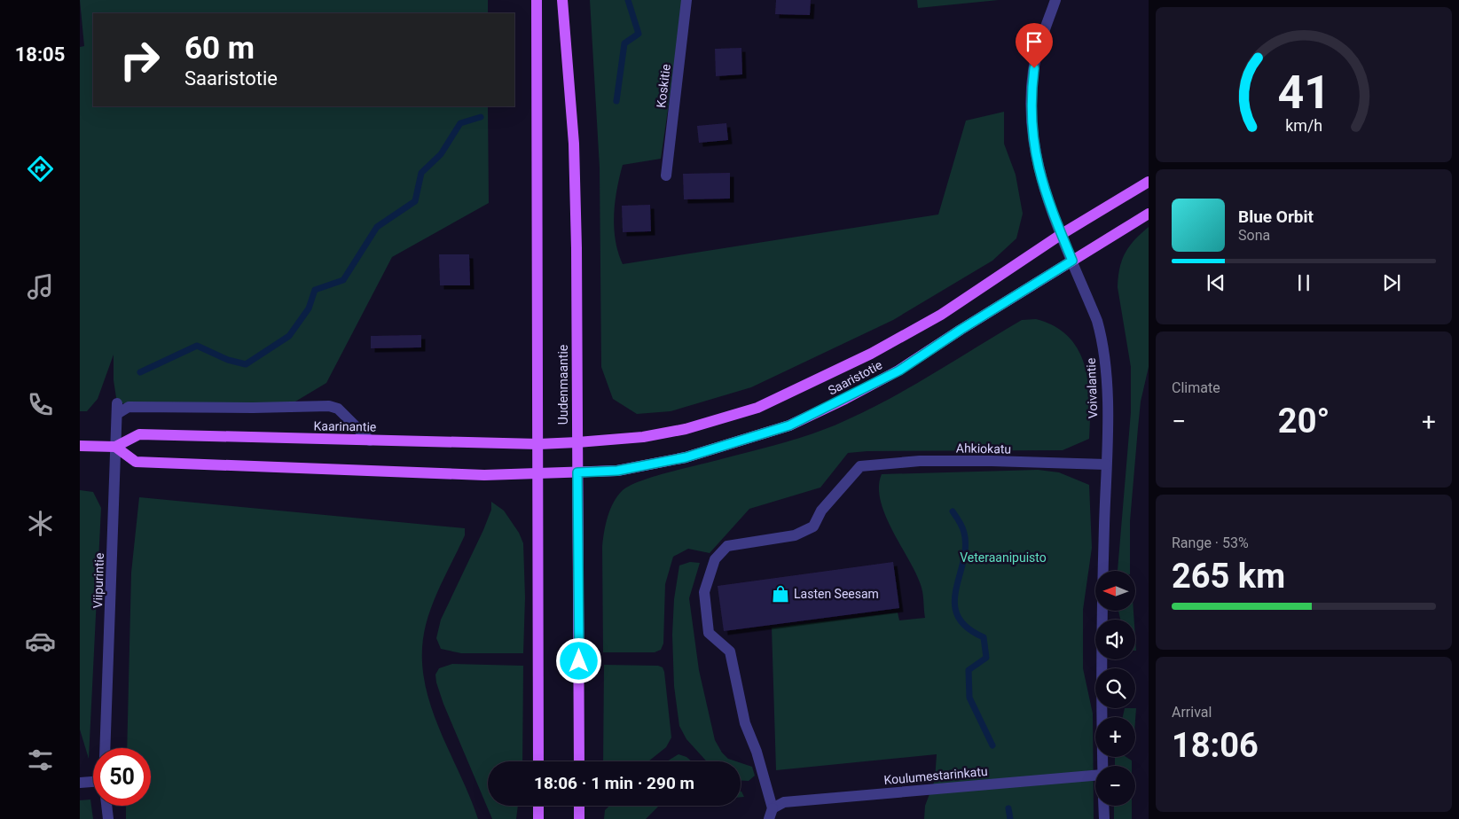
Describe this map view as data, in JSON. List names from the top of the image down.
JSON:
{
  "streets": {
    "main road": ["Saaristotie", "Uudenmaantie", "Kaarinantie"],
    "street": [
      "Koskitie",
      "Voivalantie",
      "Ahkiokatu",
      "Viipurintie",
      "Koulumestarinkatu"
    ]
  },
  "crossings": [
    ["Saaristotie", "Uudenmaantie"],
    ["Saaristotie", "Voivalantie"],
    ["Saaristotie", "Kaarinantie"],
    ["Uudenmaantie", "Kaarinantie"],
    ["Voivalantie", "Ahkiokatu"],
    ["Kaarinantie", "Viipurintie"],
    ["Ahkiokatu", "Koulumestarinkatu"]
  ],
  "parks": ["Veteraanipuisto"],
  "places": {
    "shop": ["Lasten Seesam"]
  },
  "north": "left",
  "page": {
    "tabs": "18:05",
    "turn": ["60 m", "Saaristotie"],
    "song": ["Blue Orbit", "Sona"],
    "tile": [
      "Climate",
      ["Range · 53%", "265 km"],
      ["Arrival", "18:06"]
    ],
    "heat": ["−", "20°", "+"],
    "map_buttons": ["+", "−"],
    "limit": "50",
    "trip": "18:06 · 1 min · 290 m",
    "gauge": ["41", "km/h"]
  }
}
